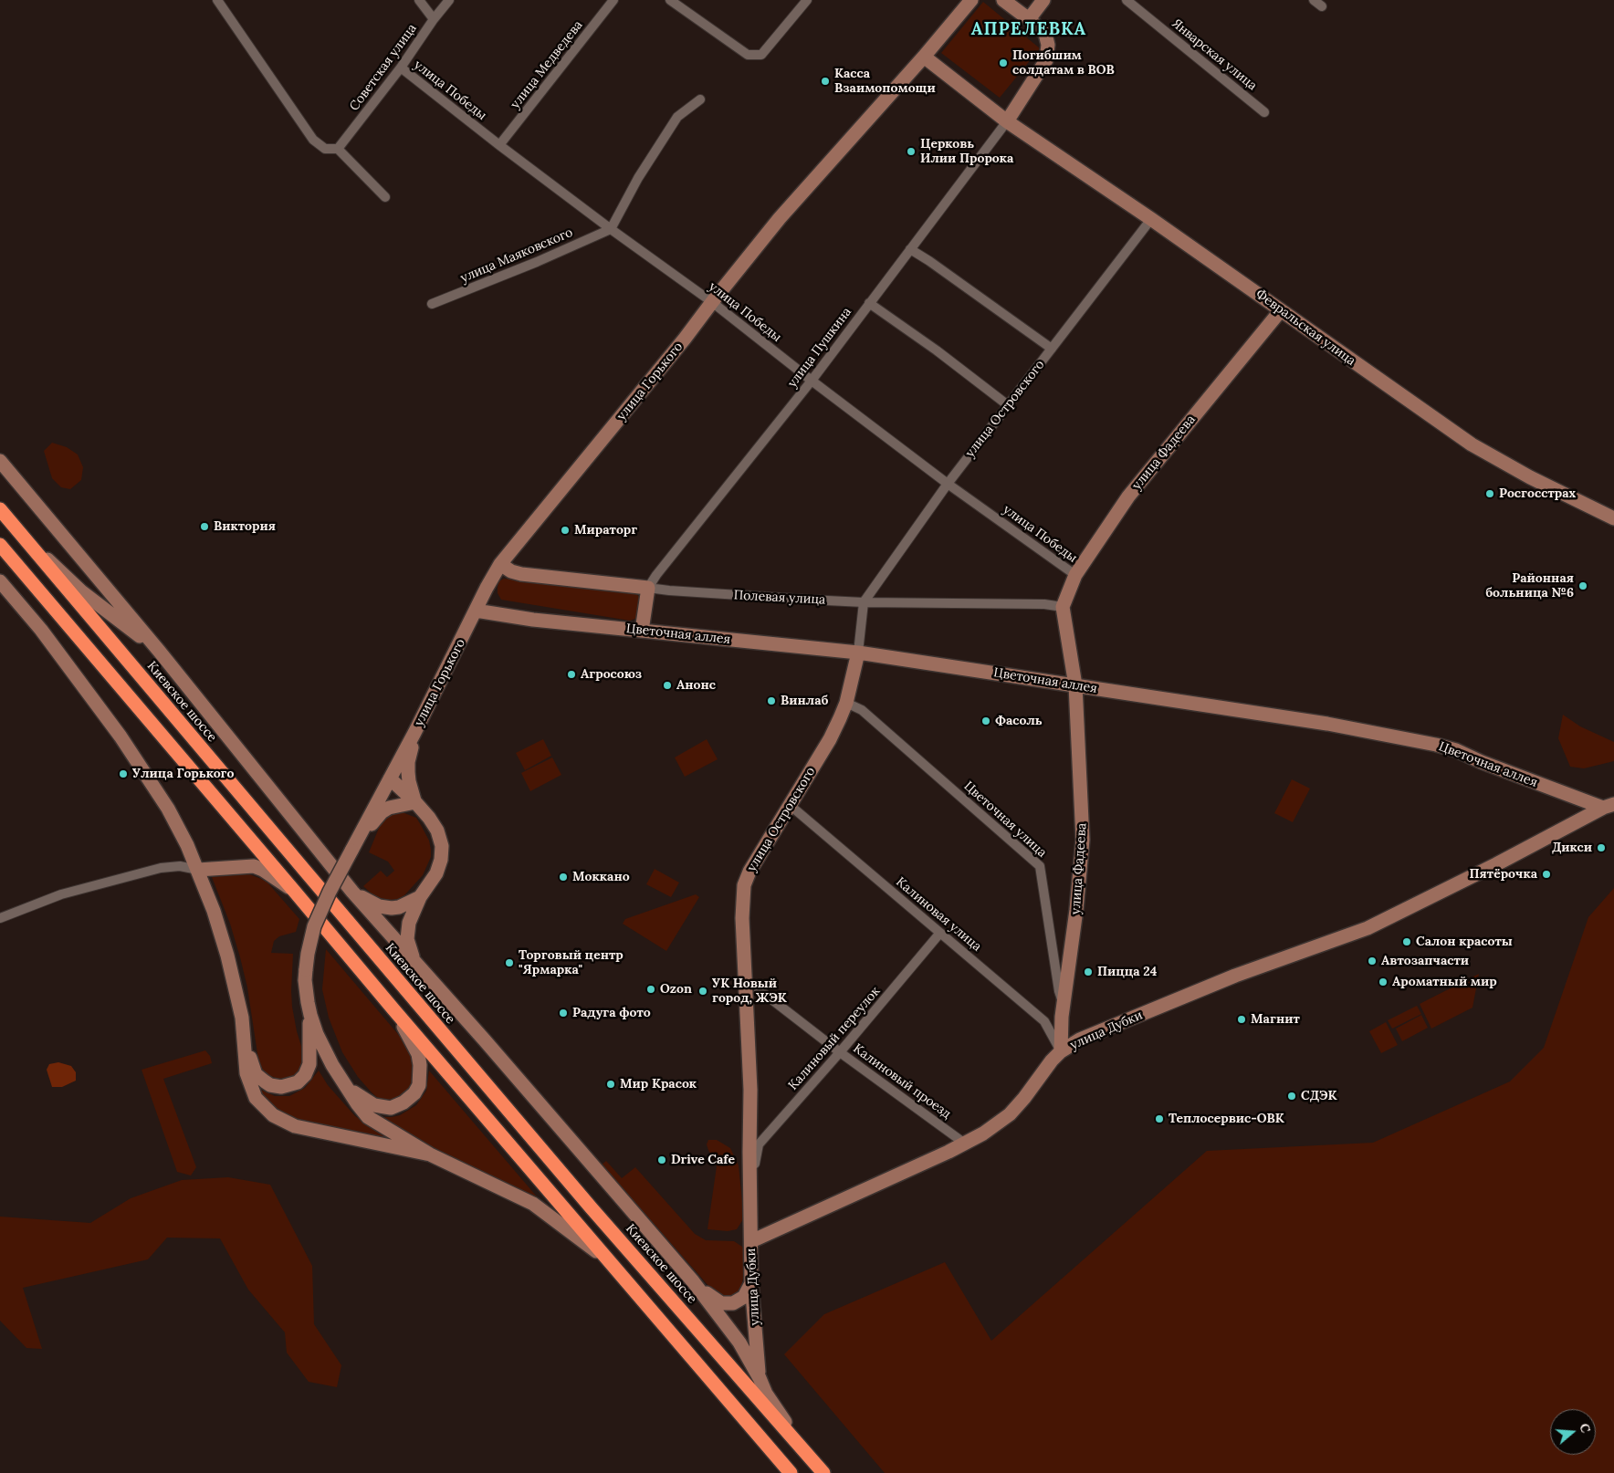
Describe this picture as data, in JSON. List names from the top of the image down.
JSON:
{
  "streets": {
    "highway": ["Киевское шоссе"],
    "main road": [
      "Февральская улица",
      "улица Горького",
      "улица Островского",
      "улица Фадеева",
      "Полевая улица",
      "Цветочная аллея",
      "улица Дубки"
    ],
    "street": [
      "Январская улица",
      "улица Медведева",
      "Советская улица",
      "улица Победы",
      "улица Маяковского",
      "улица Пушкина",
      "Цветочная улица",
      "Калиновая улица",
      "Калиновый переулок",
      "Калиновый проезд"
    ]
  },
  "crossings": [
    ["улица Медведева", "улица Победы"],
    ["Советская улица", "улица Победы"],
    ["улица Победы", "улица Маяковского"],
    ["улица Победы", "улица Пушкина"],
    ["улица Победы", "улица Горького"],
    ["улица Победы", "улица Островского"],
    ["улица Победы", "улица Фадеева"],
    ["Февральская улица", "улица Пушкина"],
    ["Февральская улица", "улица Горького"],
    ["Февральская улица", "улица Островского"],
    ["Февральская улица", "улица Фадеева"],
    ["улица Пушкина", "Полевая улица"],
    ["улица Горького", "Полевая улица"],
    ["улица Горького", "Цветочная аллея"],
    ["улица Островского", "Полевая улица"],
    ["улица Островского", "Цветочная аллея"],
    ["улица Островского", "Цветочная улица"],
    ["улица Островского", "Калиновая улица"],
    ["улица Островского", "улица Дубки"],
    ["улица Островского", "Калиновый переулок"],
    ["улица Фадеева", "Полевая улица"],
    ["улица Фадеева", "Цветочная аллея"],
    ["улица Фадеева", "Цветочная улица"],
    ["улица Фадеева", "Калиновая улица"],
    ["улица Фадеева", "улица Дубки"],
    ["Цветочная аллея", "улица Дубки"],
    ["Калиновая улица", "улица Дубки"],
    ["Калиновая улица", "Калиновый переулок"],
    ["улица Дубки", "Калиновый проезд"],
    ["Калиновый переулок", "Калиновый проезд"]
  ],
  "districts": ["АПРЕЛЕВКА"],
  "places": [
    "Погибшим солдатам в ВОВ",
    "Касса Взаимопомощи",
    "Церковь Илии Пророка",
    "Росгосстрах",
    "Виктория",
    "Мираторг",
    "Районная больница №6",
    "Агросоюз",
    "Анонс",
    "Винлаб",
    "Фасоль",
    "Улица Горького",
    "Дикси",
    "Пятёрочка",
    "Моккано",
    "Салон красоты",
    "Автозапчасти",
    "Торговый центр \"Ярмарка\"",
    "Пицца 24",
    "Ароматный мир",
    "Ozon",
    "УК Новый город, ЖЭК",
    "Радуга фото",
    "Магнит",
    "Мир Красок",
    "СДЭК",
    "Теплосервис-ОВК",
    "Drive Cafe"
  ],
  "north": "right"
}
